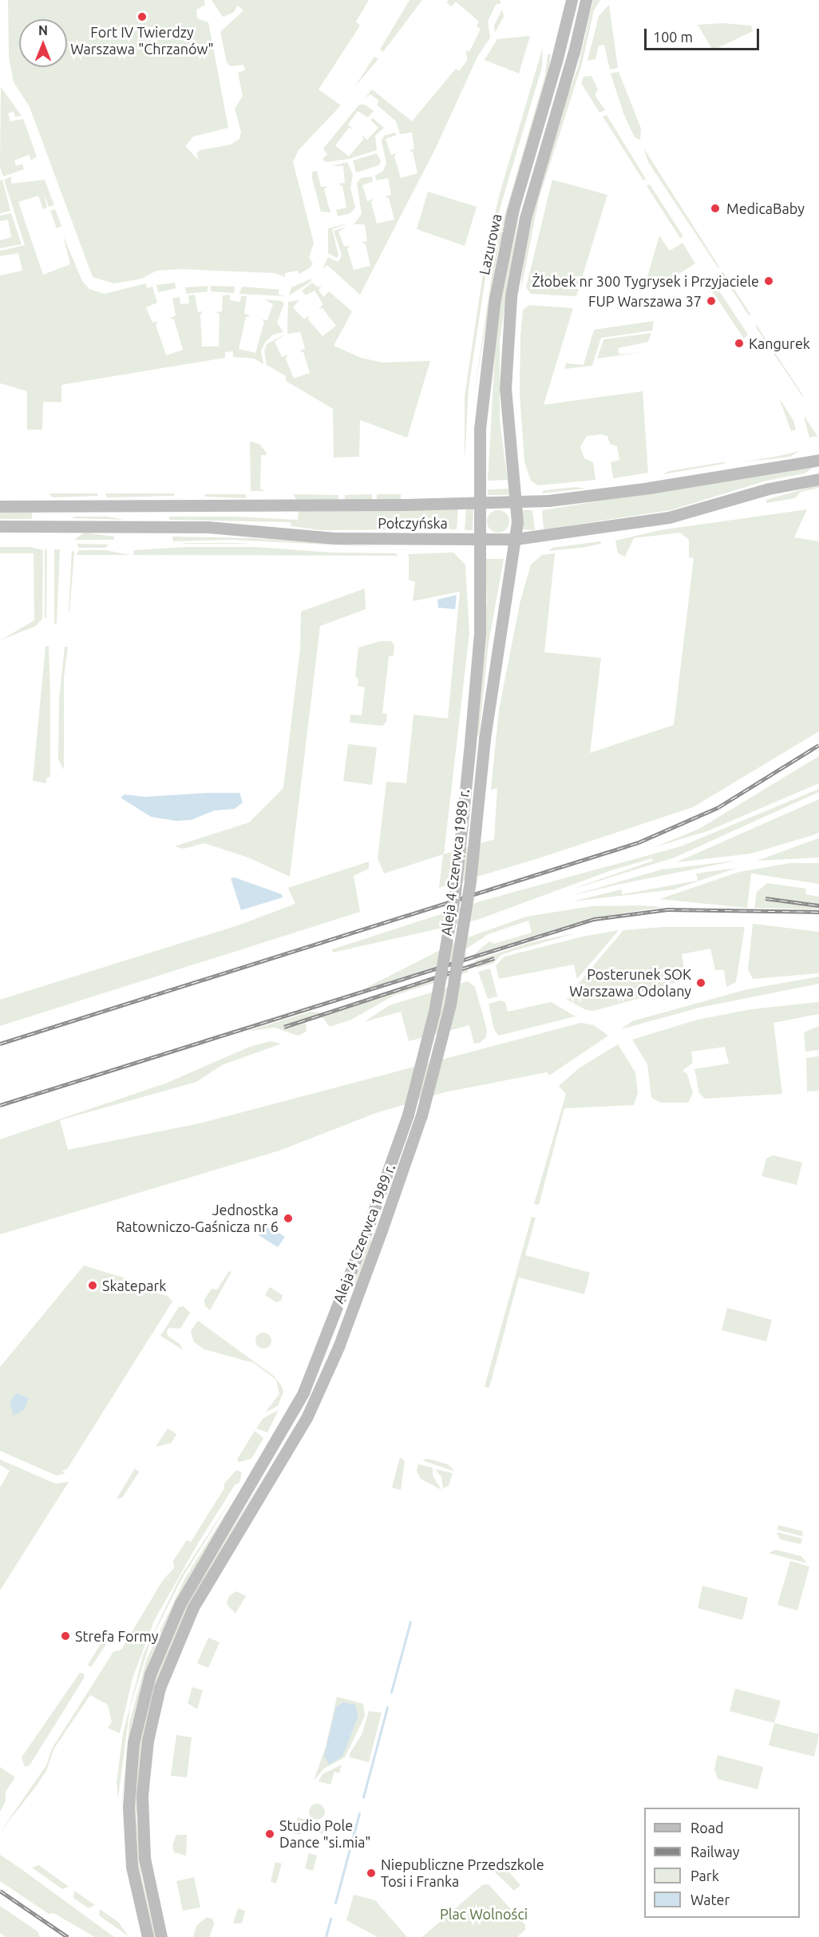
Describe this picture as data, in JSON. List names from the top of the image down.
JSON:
{
  "streets": {
    "main road": ["Lazurowa", "Połczyńska", "Aleja 4 Czerwca 1989 r."]
  },
  "crossings": [
    ["Lazurowa", "Połczyńska"],
    ["Lazurowa", "Aleja 4 Czerwca 1989 r."],
    ["Połczyńska", "Aleja 4 Czerwca 1989 r."]
  ],
  "parks": ["Plac Wolności"],
  "places": [
    "Fort IV Twierdzy Warszawa \"Chrzanów\"",
    "MedicaBaby",
    "Żłobek nr 300 Tygrysek i Przyjaciele",
    "FUP Warszawa 37",
    "Kangurek",
    "Posterunek SOK Warszawa Odolany",
    "Jednostka Ratowniczo-Gaśnicza nr 6",
    "Skatepark",
    "Strefa Formy",
    "Studio Pole Dance \"si.mia\"",
    "Niepubliczne Przedszkole Tosi i Franka"
  ],
  "legend": [
    "Road",
    "Railway",
    "Park",
    "Water"
  ],
  "scale_bar": "100 m",
  "north": "top"
}
